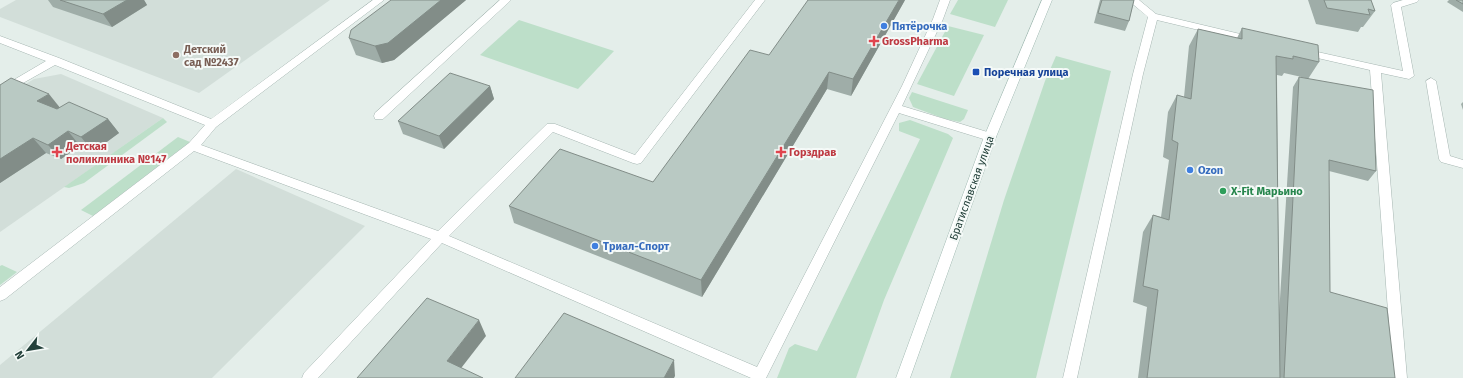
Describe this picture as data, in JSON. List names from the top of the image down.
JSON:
{
  "streets": {
    "main road": ["Братиславская улица"]
  },
  "places": {
    "other": [
      "Пятёрочка",
      "Детский сад №2437",
      "Ozon",
      "X-Fit Марьино",
      "Триал-Спорт"
    ],
    "health": ["GrossPharma", "Детская поликлиника №147", "Горздрав"],
    "transit": ["Поречная улица"]
  },
  "north": "bottom left"
}
